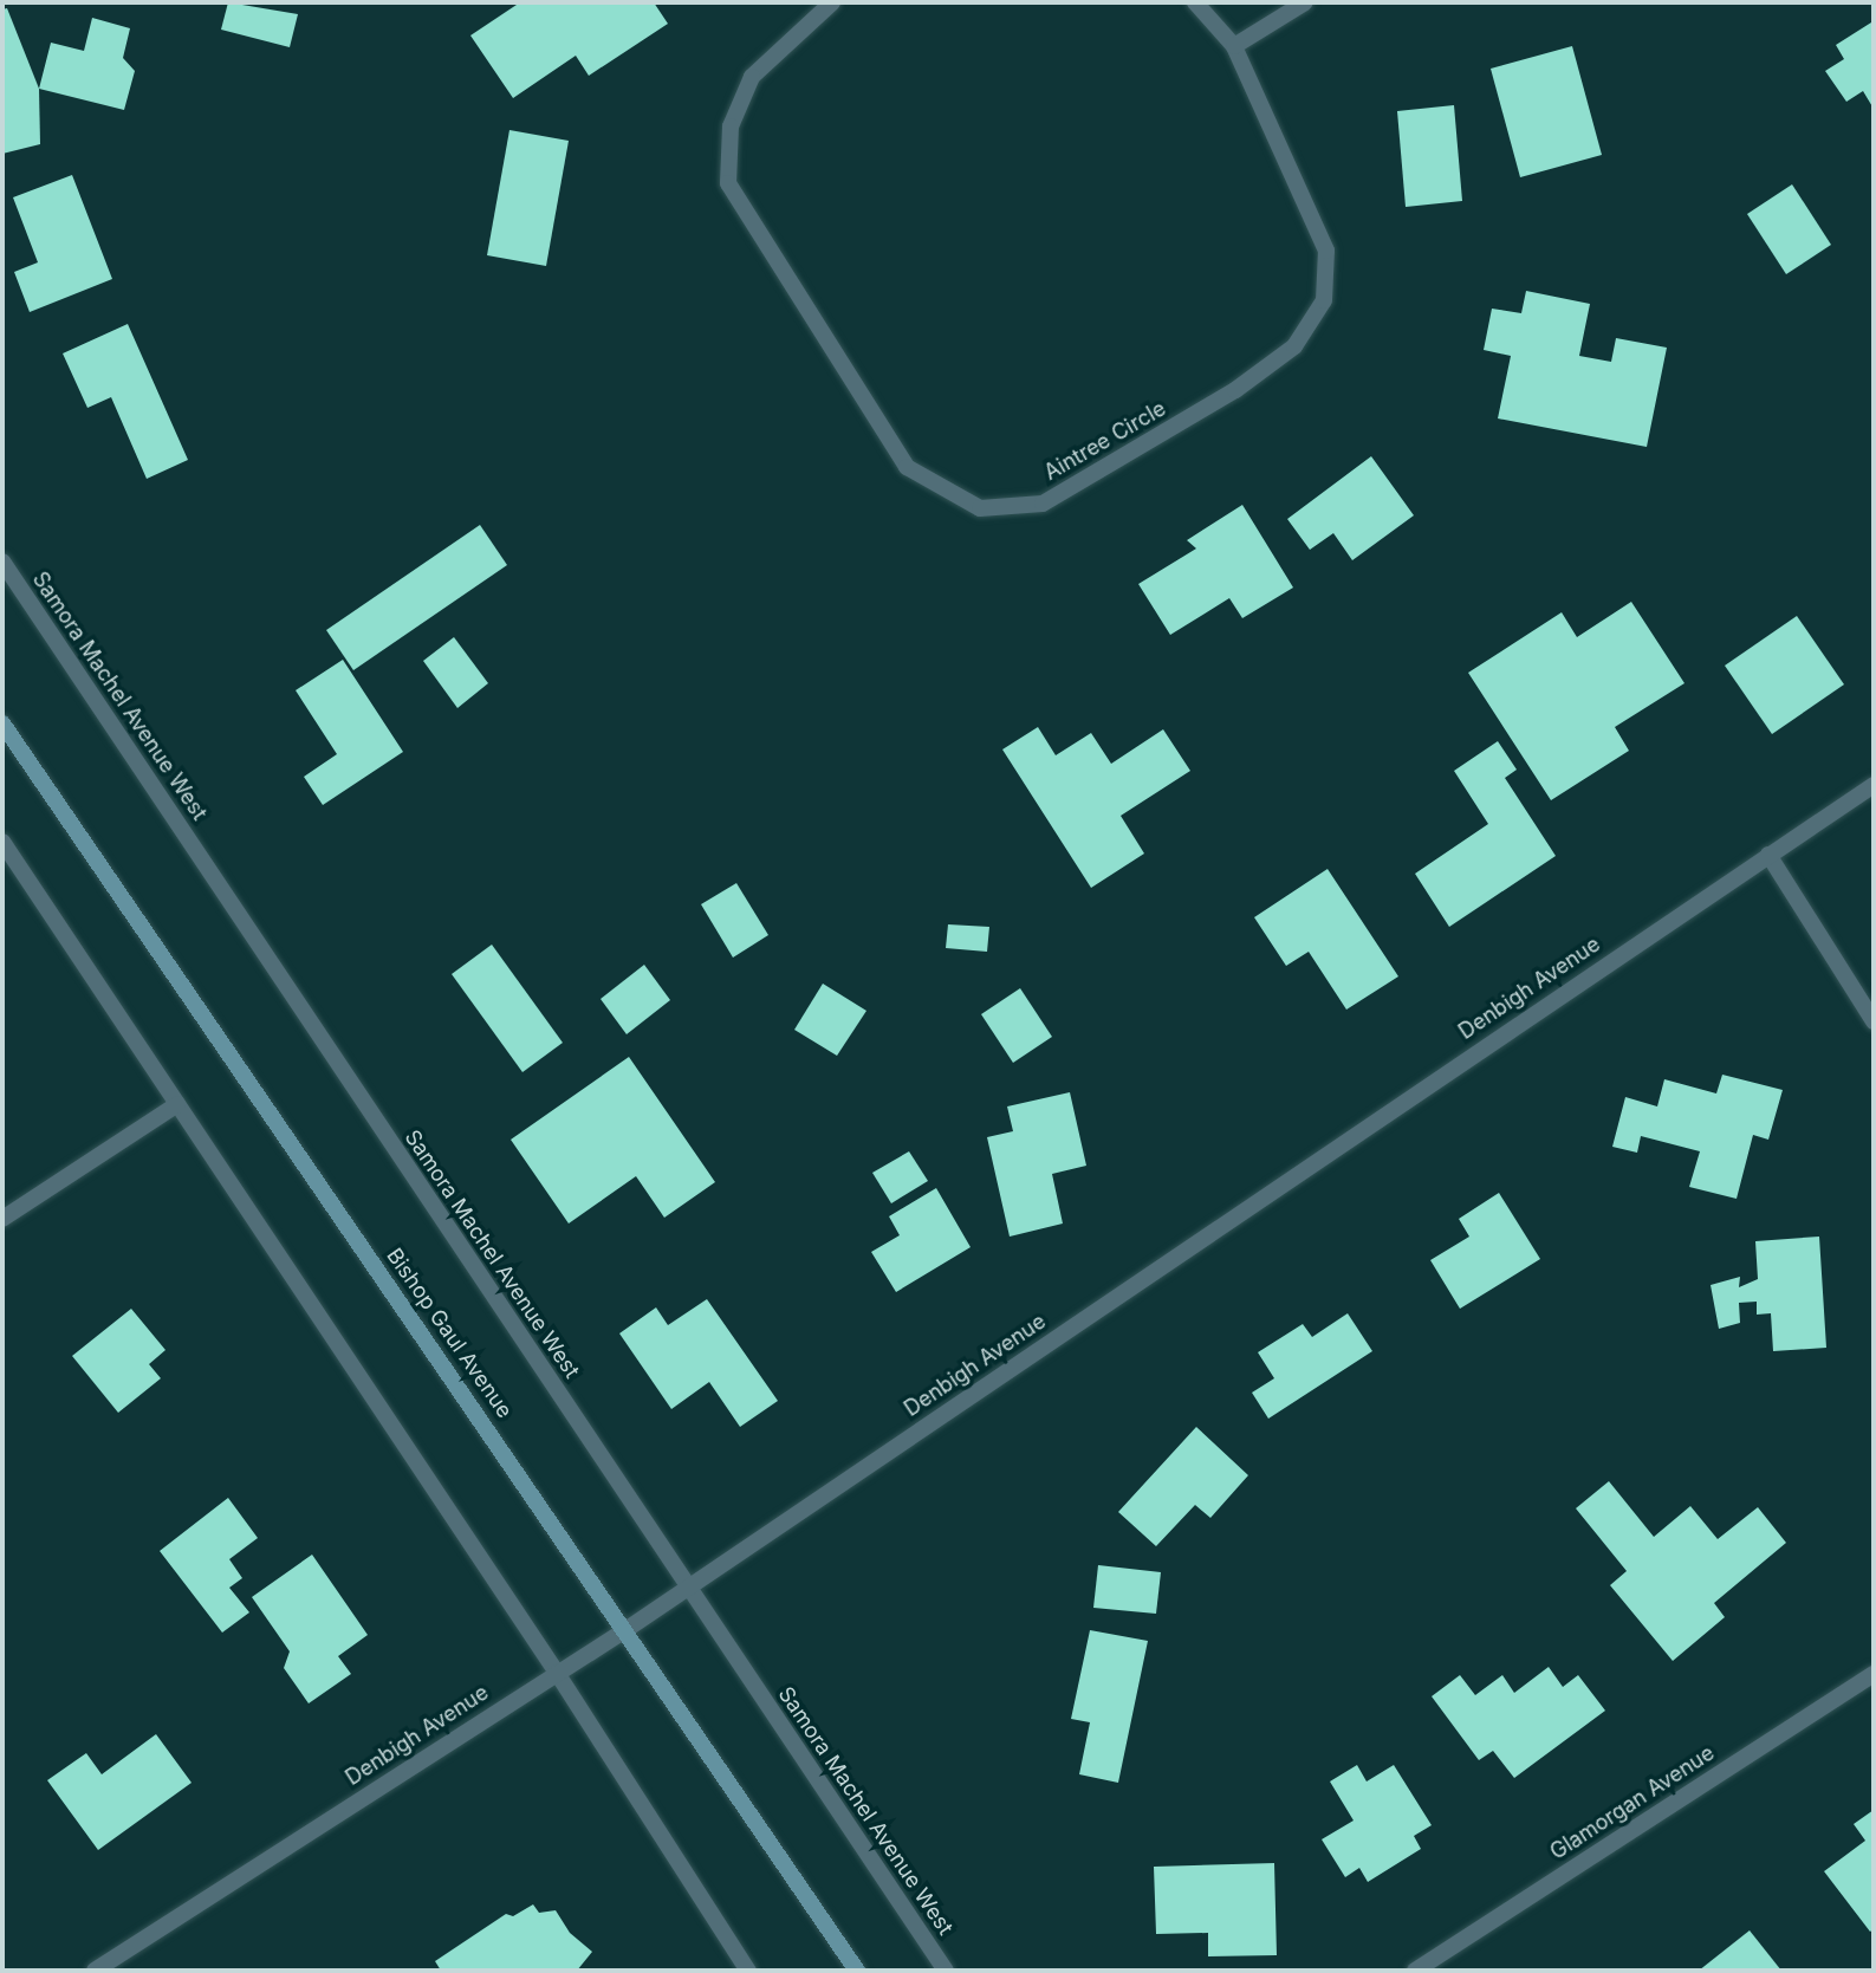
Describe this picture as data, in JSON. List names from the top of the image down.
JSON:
{
  "streets": {
    "main road": ["Bishop Gaul Avenue"],
    "street": [
      "Aintree Circle",
      "Samora Machel Avenue West",
      "Denbigh Avenue",
      "Glamorgan Avenue"
    ]
  },
  "crossings": [
    ["Samora Machel Avenue West", "Denbigh Avenue"],
    ["Denbigh Avenue", "Bishop Gaul Avenue"]
  ]
}
